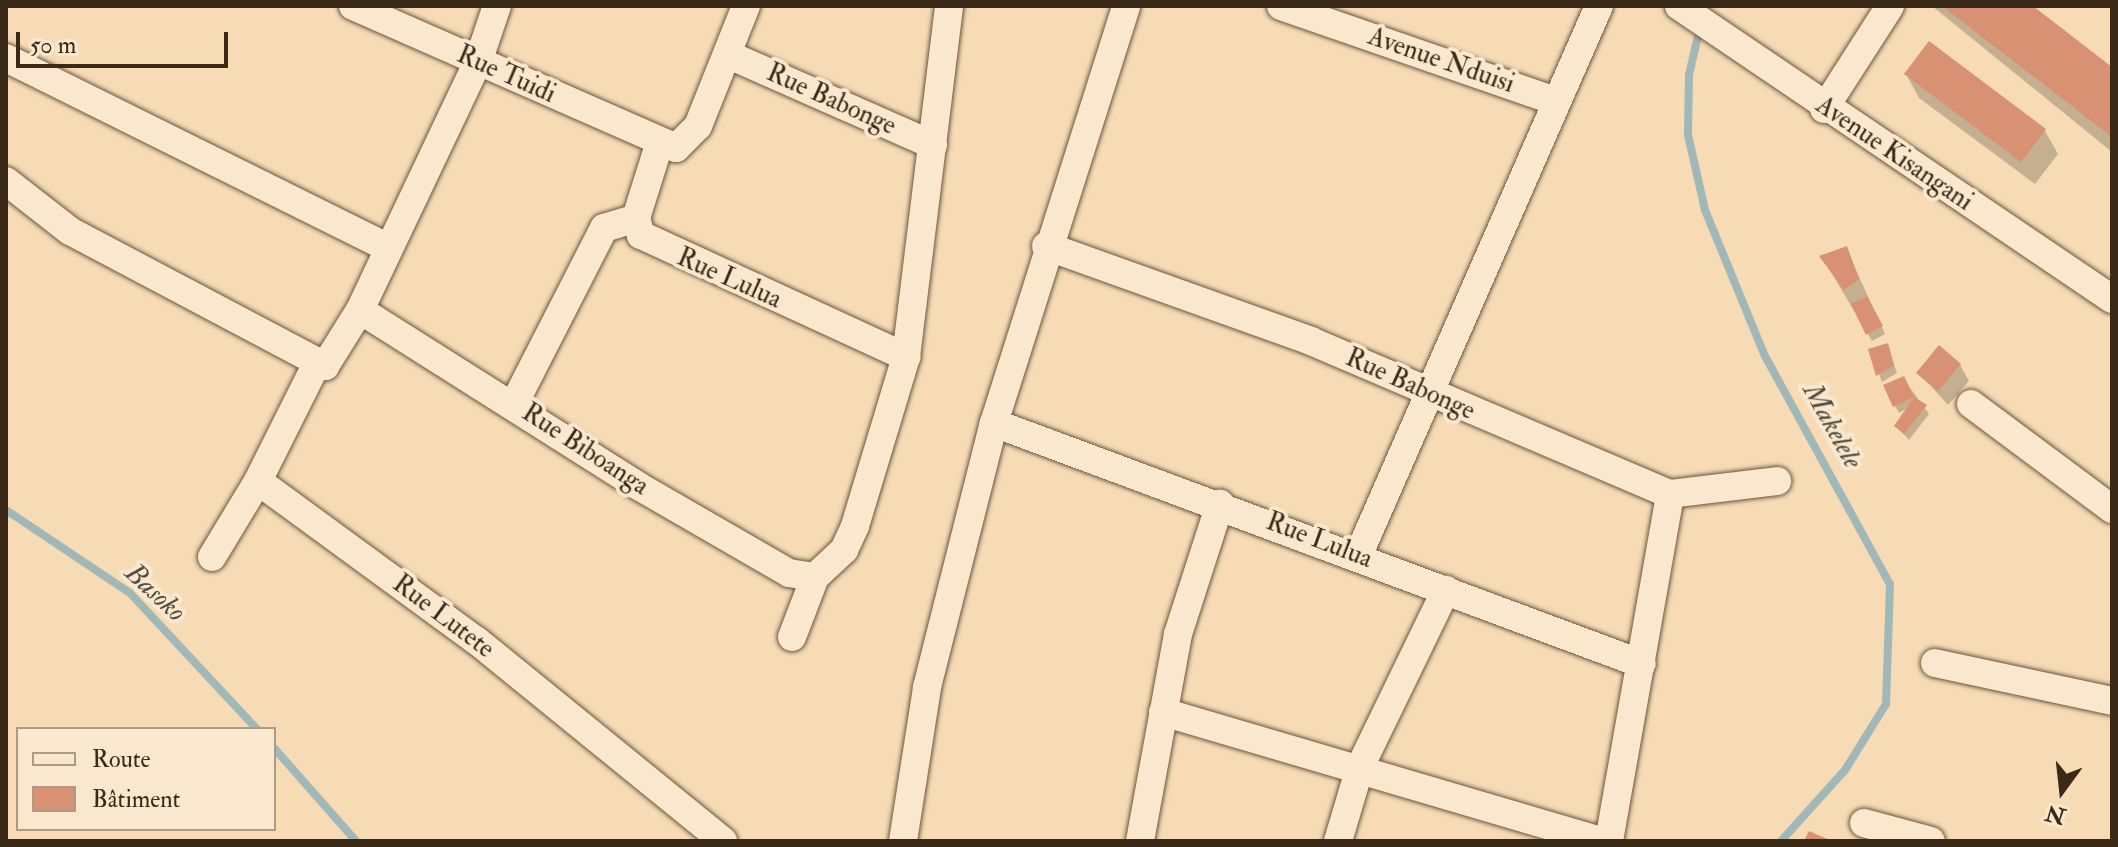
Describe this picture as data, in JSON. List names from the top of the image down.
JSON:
{
  "streets": {
    "street": [
      "Avenue Nduisi",
      "Rue Tuidi",
      "Rue Babonge",
      "Avenue Kisangani",
      "Rue Lulua",
      "Rue Biboanga",
      "Rue Lutete"
    ]
  },
  "water": ["Makelele", "Basoko"],
  "legend": ["Route", "Bâtiment"],
  "scale_bar": "50 m",
  "north": "bottom"
}
